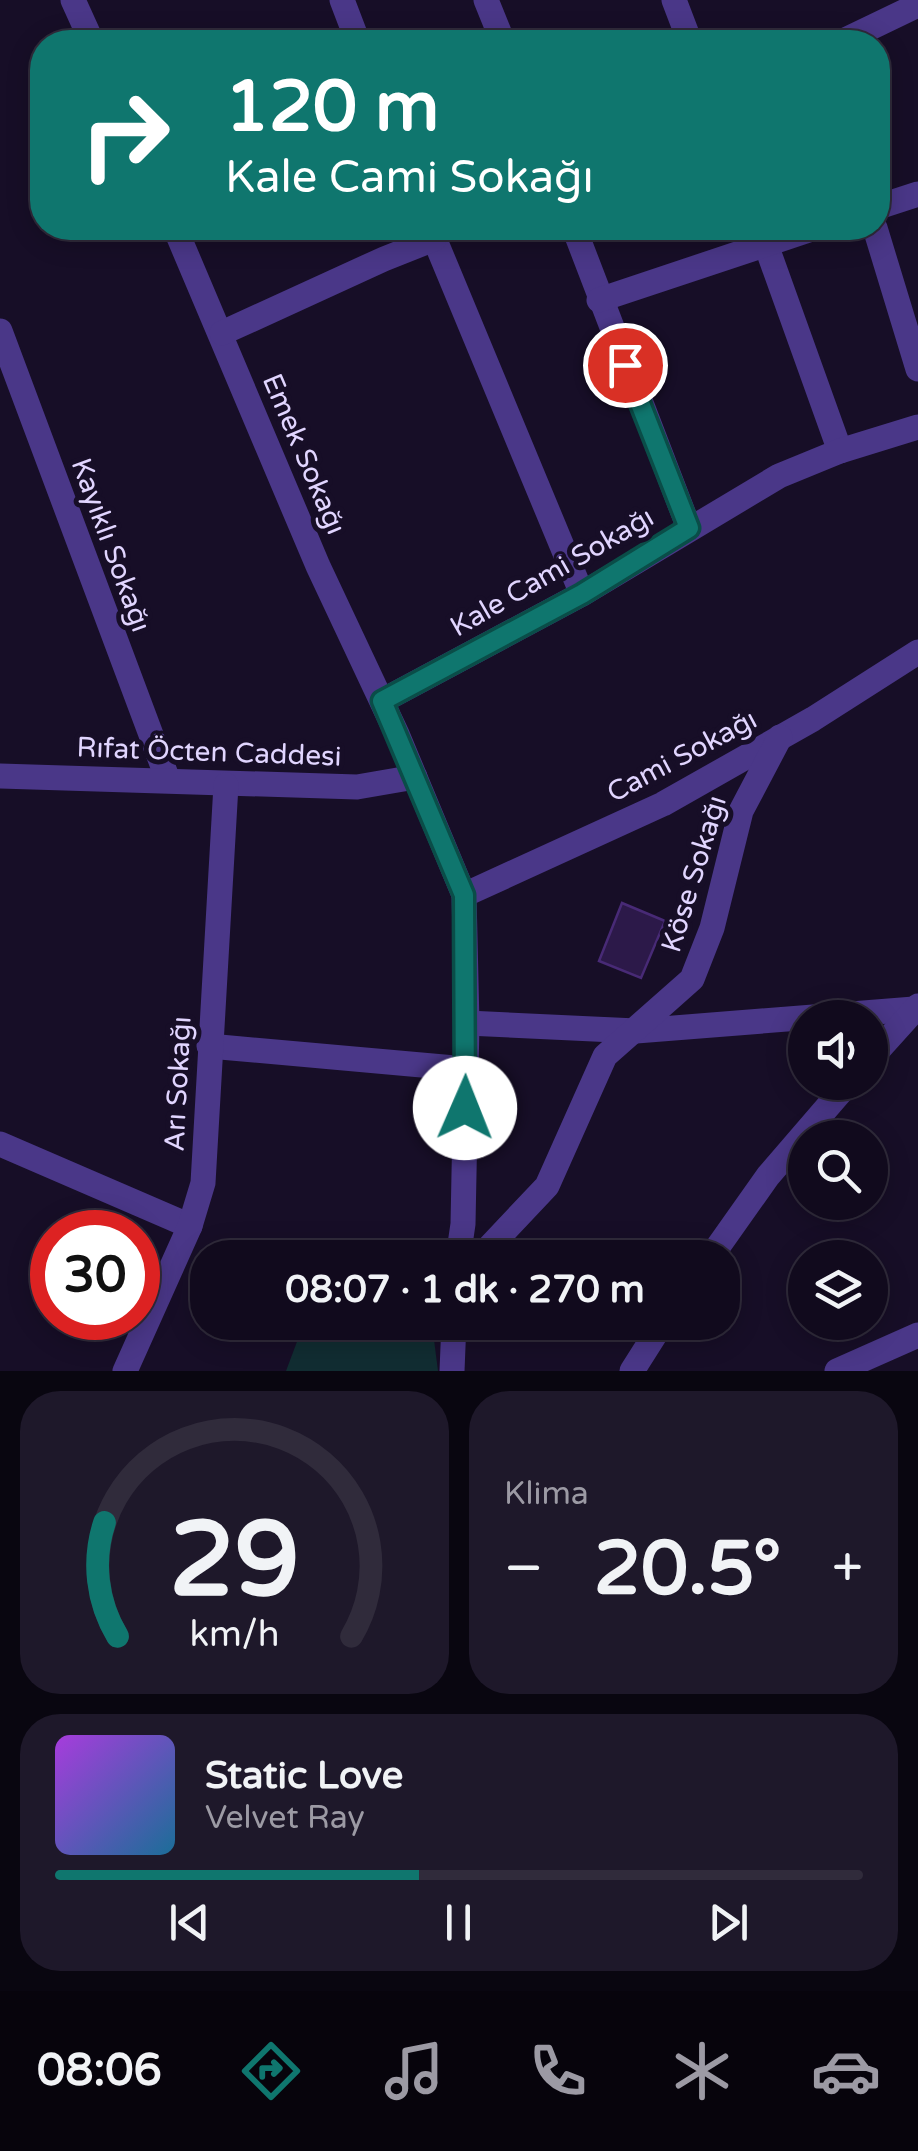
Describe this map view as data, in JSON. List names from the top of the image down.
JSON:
{
  "streets": {
    "street": [
      "Emek Sokağı",
      "Kayıklı Sokağı",
      "Kale Cami Sokağı",
      "Rıfat Öcten Caddesi",
      "Cami Sokağı",
      "Köse Sokağı",
      "Arı Sokağı"
    ]
  },
  "crossings": [
    ["Emek Sokağı", "Kale Cami Sokağı"],
    ["Emek Sokağı", "Rıfat Öcten Caddesi"],
    ["Emek Sokağı", "Cami Sokağı"],
    ["Kayıklı Sokağı", "Rıfat Öcten Caddesi"],
    ["Rıfat Öcten Caddesi", "Arı Sokağı"],
    ["Cami Sokağı", "Köse Sokağı"]
  ],
  "page": {
    "turn": ["120 m", "Kale Cami Sokağı"],
    "limit": "30",
    "trip": "08:07 · 1 dk · 270 m",
    "tile": "Klima",
    "heat": ["−", "20.5°", "+"],
    "song": ["Static Love", "Velvet Ray"],
    "tabs": "08:06",
    "gauge": ["29", "km/h"]
  }
}
